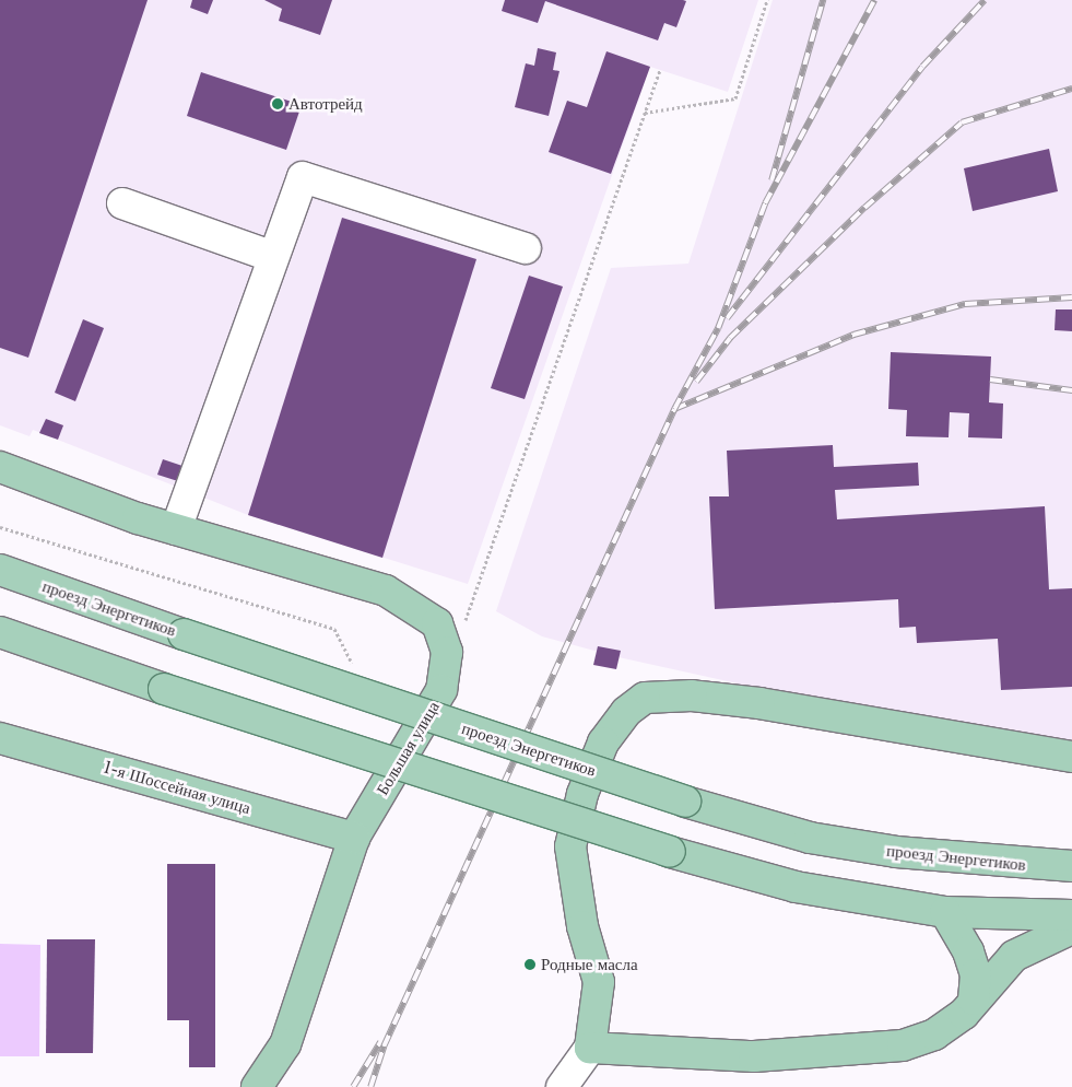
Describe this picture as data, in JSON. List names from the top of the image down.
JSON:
{
  "streets": {
    "main road": ["проезд Энергетиков", "Большая улица", "1-я Шоссейная улица"]
  },
  "crossings": [
    ["Большая улица", "1-я Шоссейная улица"]
  ],
  "places": ["Автотрейд", "Родные масла"]
}
